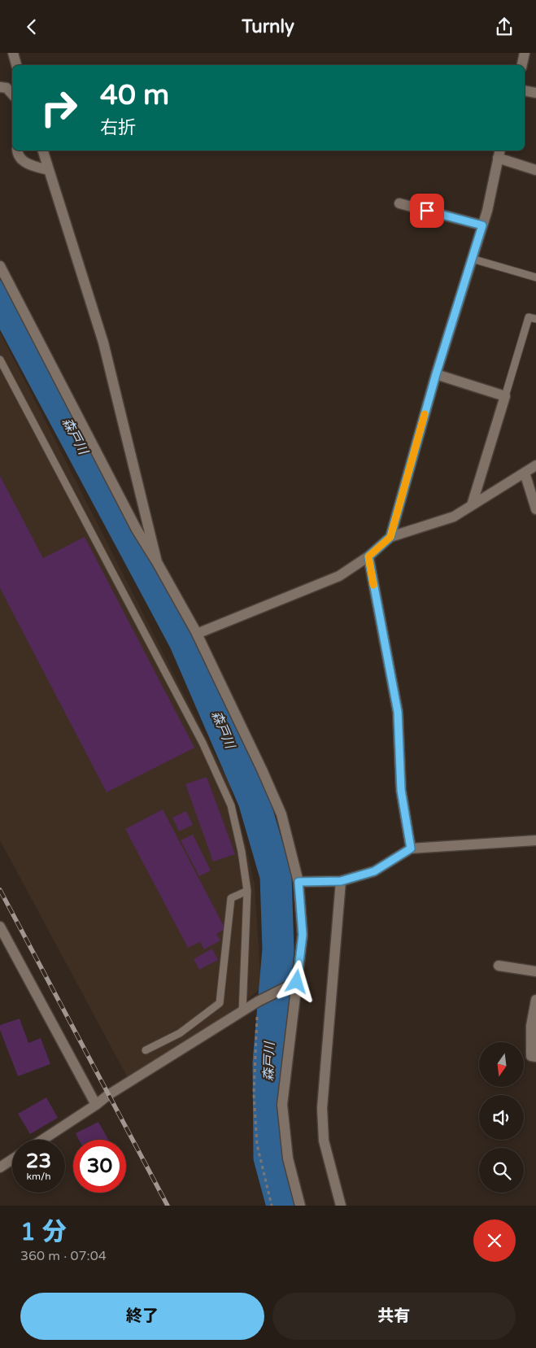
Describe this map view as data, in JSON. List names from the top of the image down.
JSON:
{
  "water": ["森戸川"],
  "north": "bottom",
  "page": {
    "header": "Turnly",
    "turn": ["40 m", "右折"],
    "speed": "23 km/h",
    "limit": "30",
    "heading": ["1 分", "360 m · 07:04"],
    "buttons": ["終了", "共有"]
  }
}
